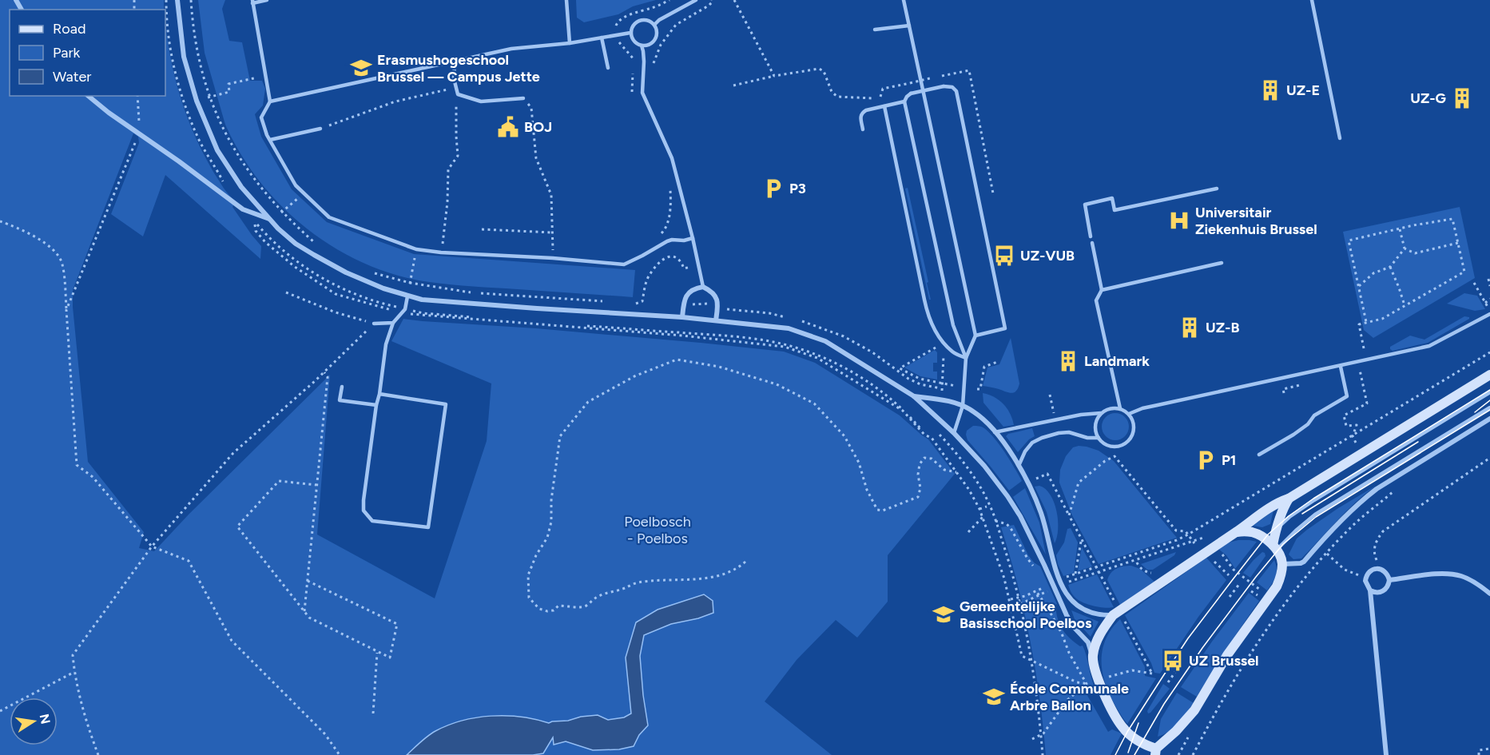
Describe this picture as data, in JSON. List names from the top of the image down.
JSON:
{
  "parks": ["Poelbosch - Poelbos"],
  "places": {
    "school or university": ["Erasmushogeschool Brussel — Campus Jette", "Gemeentelijke Basisschool Poelbos", "École Communale Arbre Ballon"],
    "building": [
      "UZ-E",
      "UZ-G",
      "UZ-B",
      "Landmark"
    ],
    "public building": ["BOJ"],
    "parking": ["P3", "P1"],
    "hospital": ["Universitair Ziekenhuis Brussel"],
    "bus stop": ["UZ-VUB", "UZ Brussel"]
  },
  "legend": ["Road", "Park", "Water"],
  "north": "right"
}
